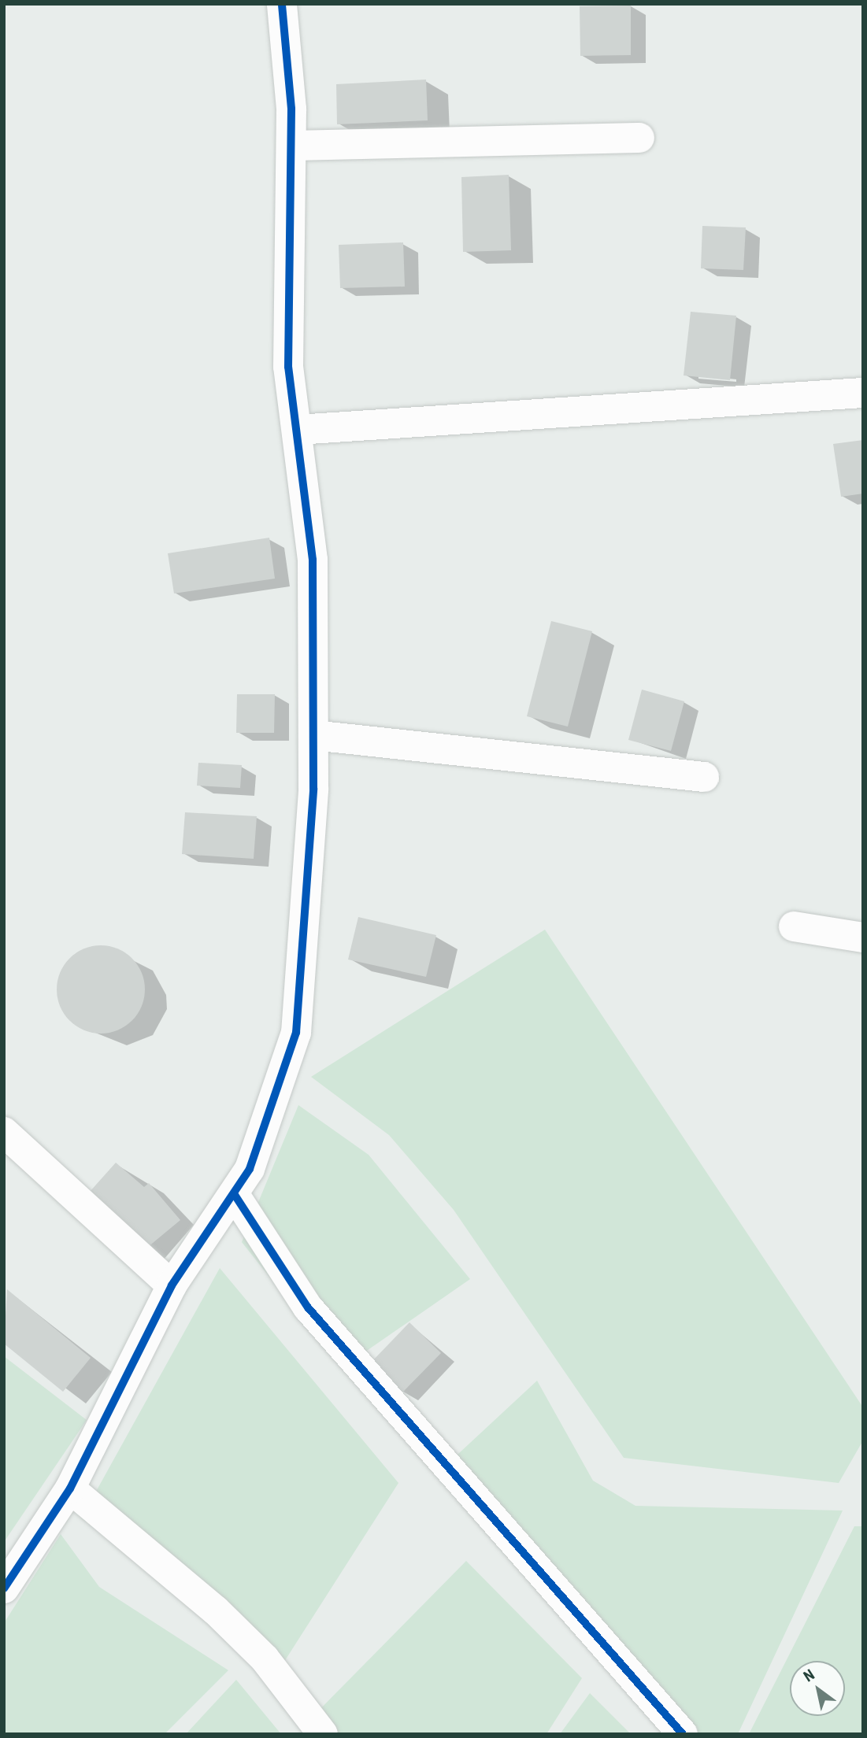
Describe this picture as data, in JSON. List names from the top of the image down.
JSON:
{
  "north": "top left"
}
